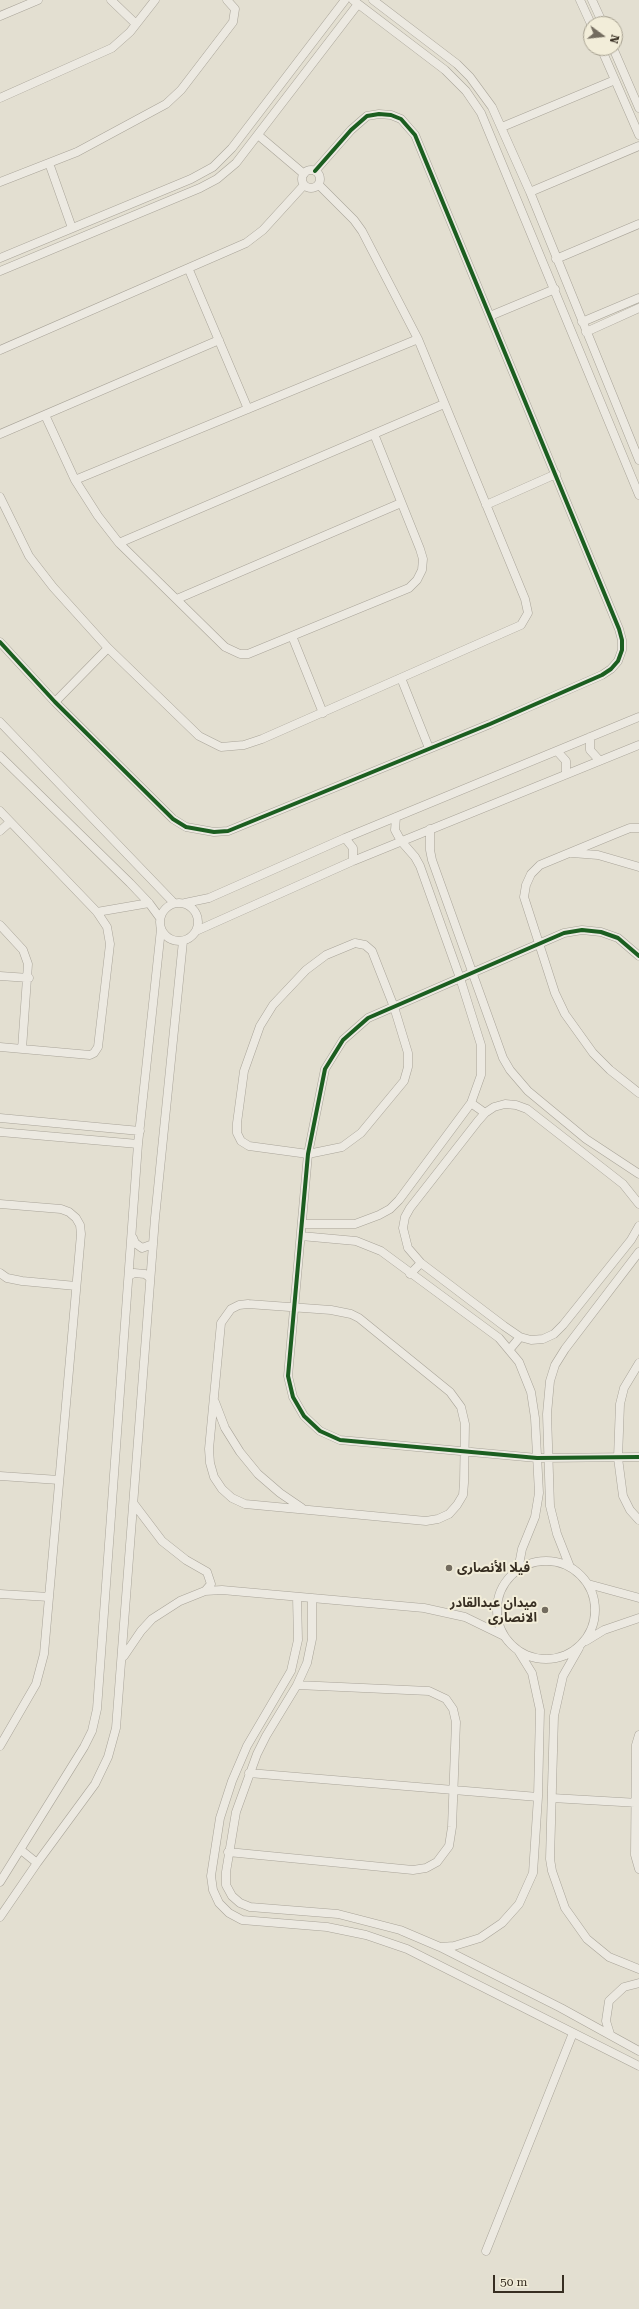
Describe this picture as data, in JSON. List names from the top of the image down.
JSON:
{
  "places": ["فيلا الأنصارى", "ميدان عبدالقادر الانصارى"],
  "scale_bar": "50 m",
  "north": "right"
}
